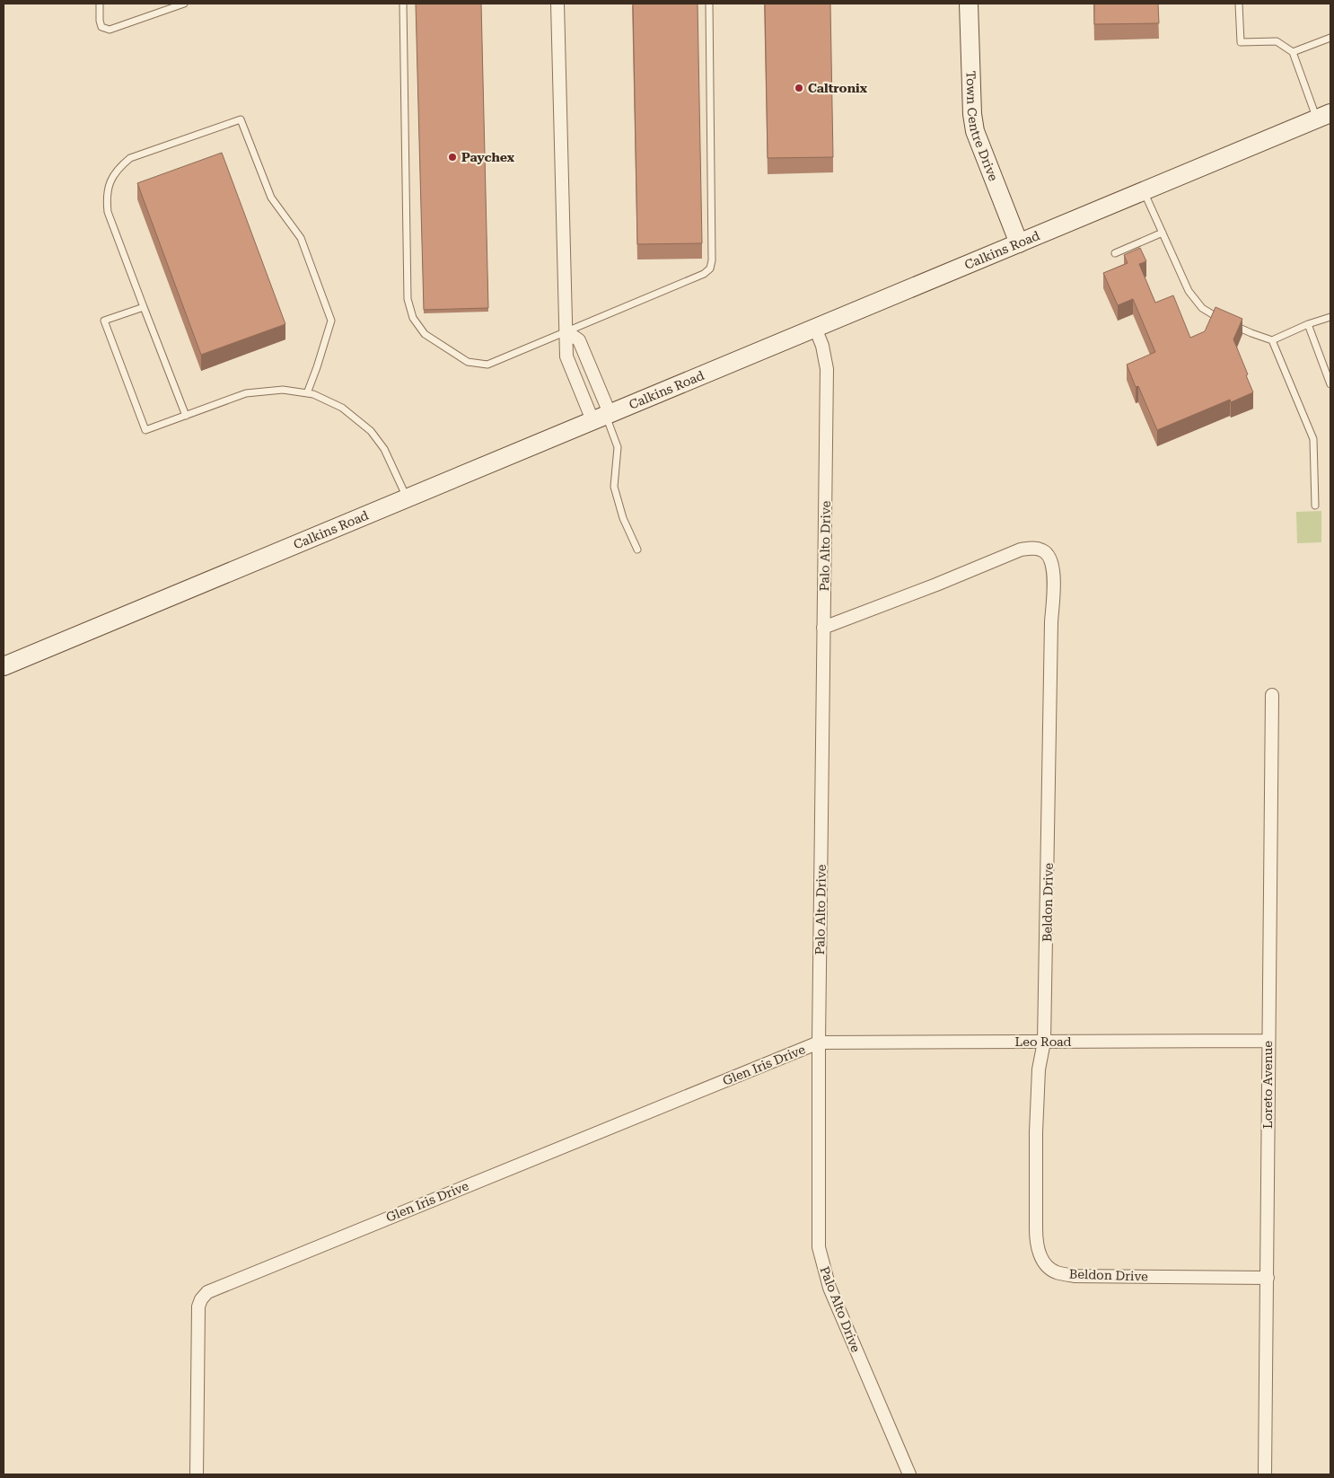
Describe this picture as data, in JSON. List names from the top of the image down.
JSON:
{
  "streets": {
    "main road": ["Town Centre Drive", "Calkins Road"],
    "street": [
      "Palo Alto Drive",
      "Beldon Drive",
      "Leo Road",
      "Glen Iris Drive",
      "Loreto Avenue"
    ]
  },
  "crossings": [
    ["Town Centre Drive", "Calkins Road"],
    ["Calkins Road", "Palo Alto Drive"],
    ["Palo Alto Drive", "Beldon Drive"],
    ["Palo Alto Drive", "Leo Road"],
    ["Palo Alto Drive", "Glen Iris Drive"],
    ["Beldon Drive", "Leo Road"],
    ["Beldon Drive", "Loreto Avenue"],
    ["Leo Road", "Glen Iris Drive"],
    ["Leo Road", "Loreto Avenue"]
  ],
  "places": ["Caltronix", "Paychex"]
}
